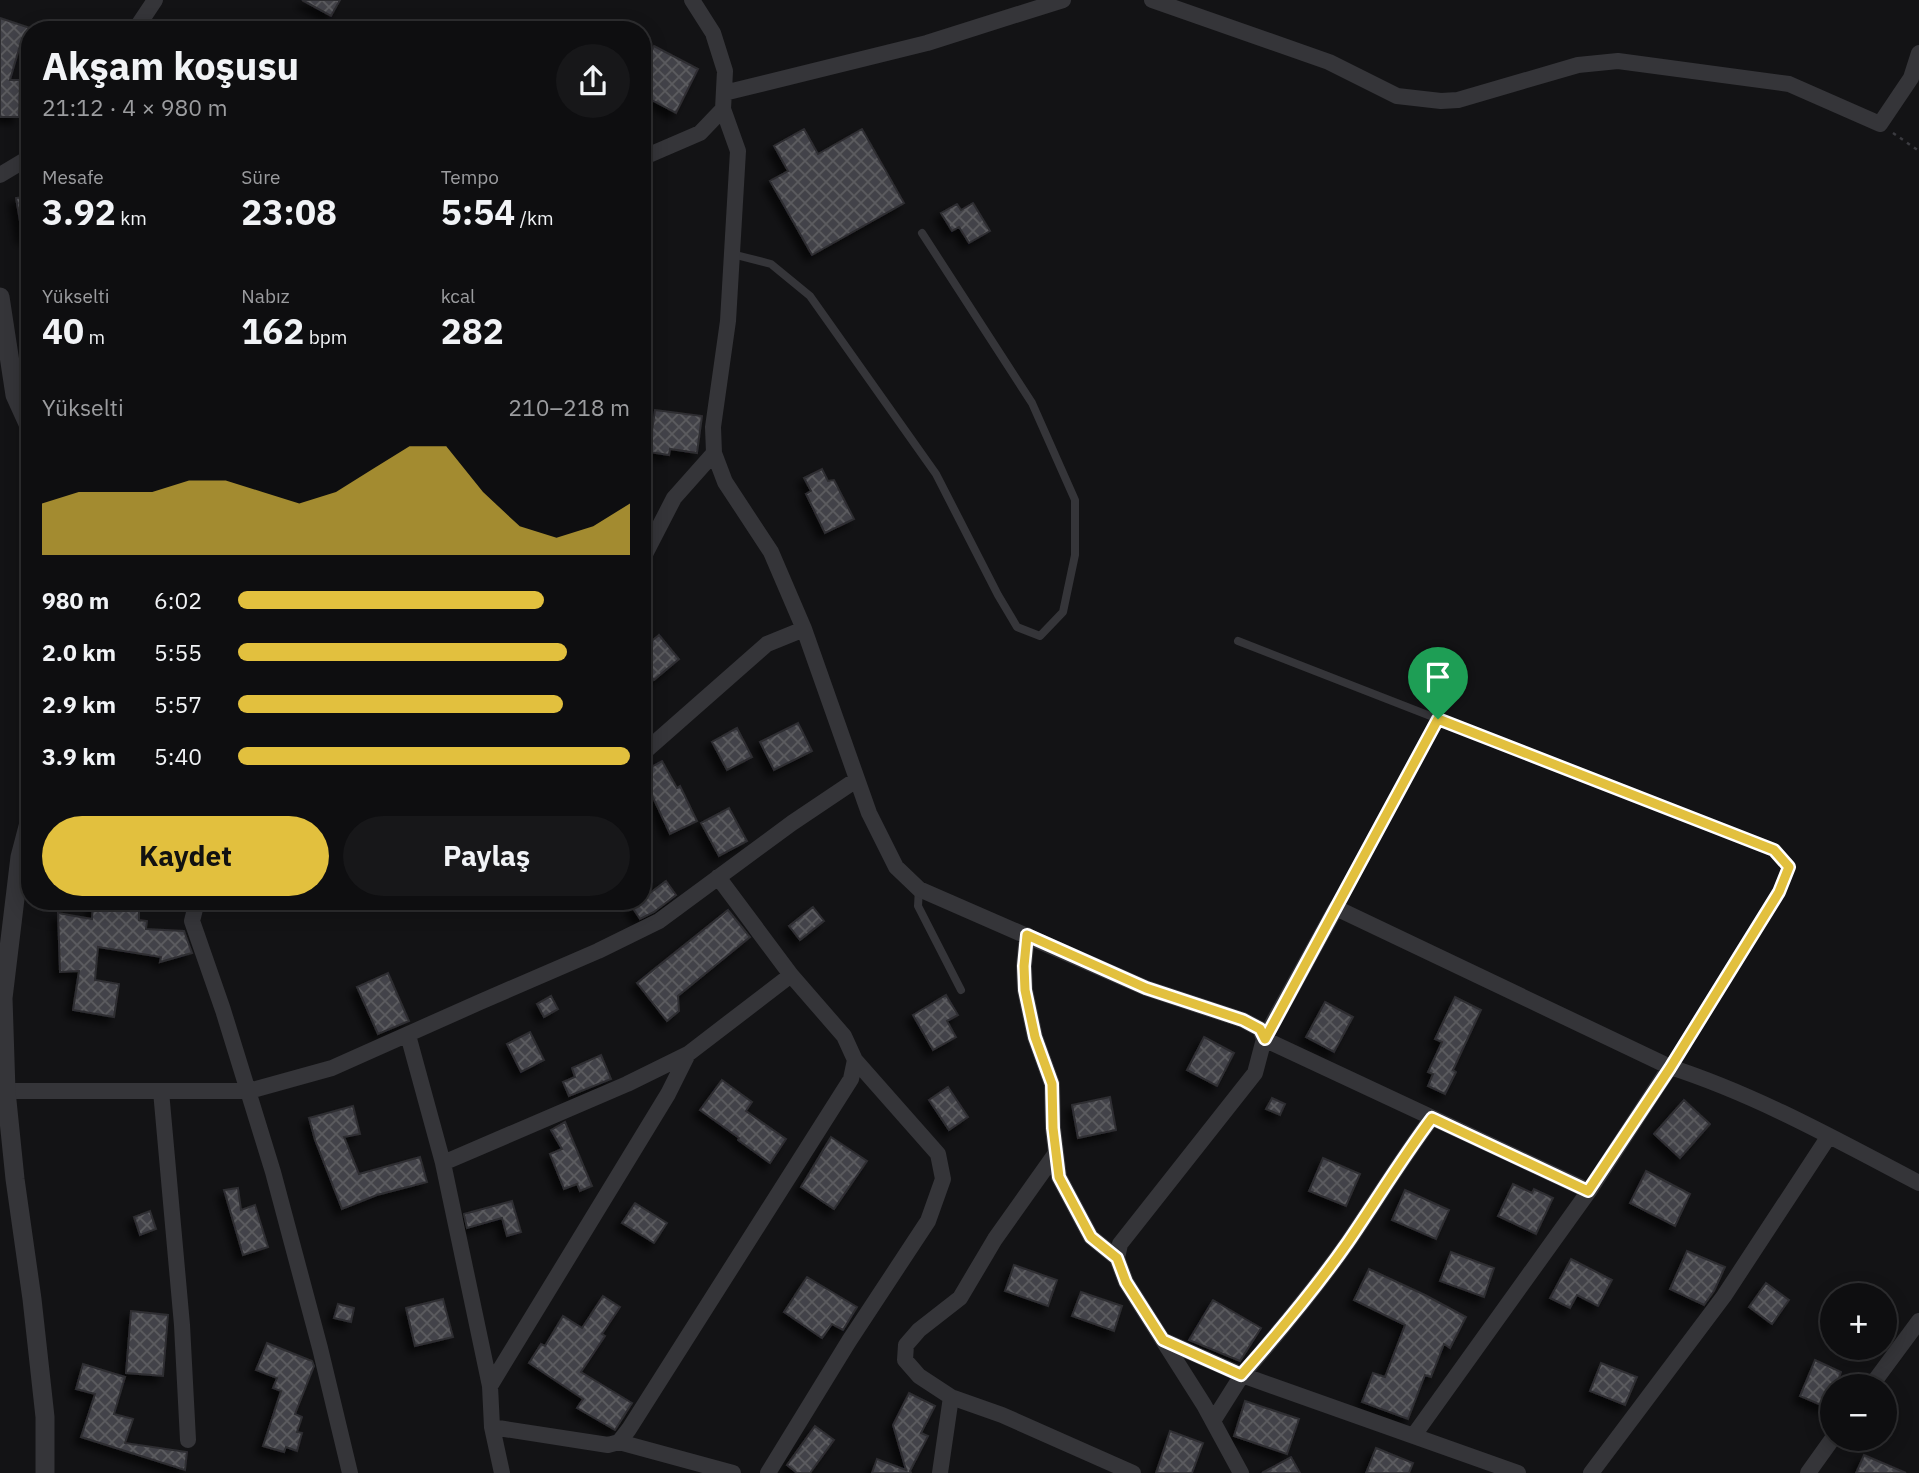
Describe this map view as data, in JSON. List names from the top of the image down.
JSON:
{
  "page": {
    "heading": ["Akşam koşusu", "21:12 · 4 × 980 m"],
    "stats": [
      ["Mesafe", "3.92 km"],
      ["Süre", "23:08"],
      ["Tempo", "5:54 /km"],
      ["Yükselti", "40 m"],
      ["Nabız", "162 bpm"],
      ["kcal", "282"]
    ],
    "chart": ["Yükselti", "210–218 m"],
    "list": [
      {
        "name": "980 m",
        "note": "6:02"
      },
      {
        "name": "2.0 km",
        "note": "5:55"
      },
      {
        "name": "2.9 km",
        "note": "5:57"
      },
      {
        "name": "3.9 km",
        "note": "5:40"
      }
    ],
    "buttons": ["Kaydet", "Paylaş"],
    "map_buttons": ["+", "−"]
  }
}
